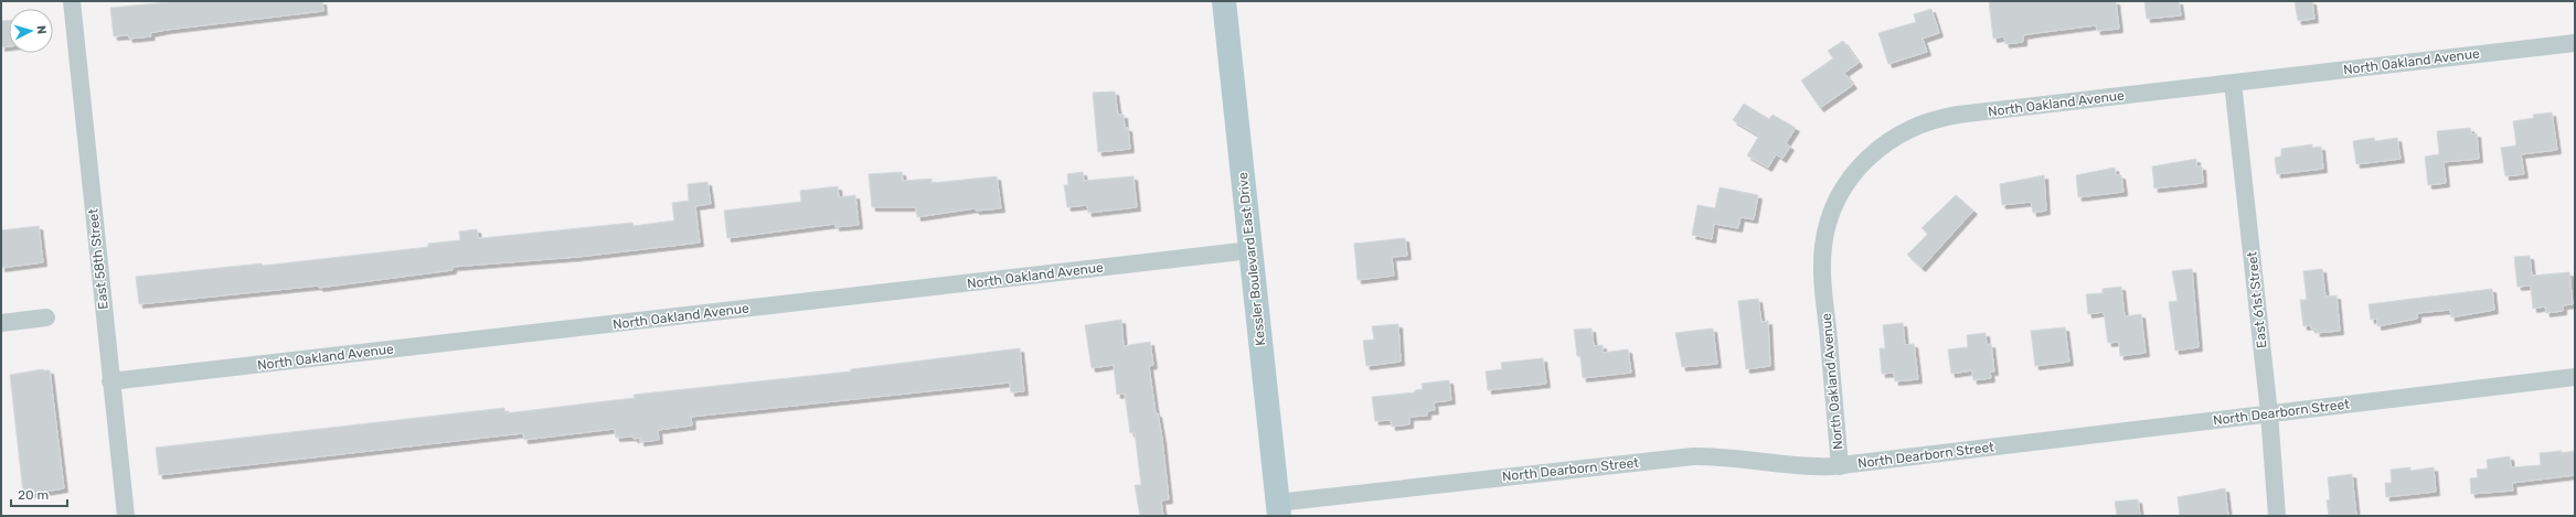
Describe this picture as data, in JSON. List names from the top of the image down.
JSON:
{
  "streets": {
    "main road": ["Kessler Boulevard East Drive"],
    "street": [
      "North Oakland Avenue",
      "East 58th Street",
      "East 61st Street",
      "North Dearborn Street"
    ]
  },
  "crossings": [
    ["North Oakland Avenue", "East 58th Street"],
    ["North Oakland Avenue", "Kessler Boulevard East Drive"],
    ["North Oakland Avenue", "East 61st Street"],
    ["North Oakland Avenue", "North Dearborn Street"],
    ["Kessler Boulevard East Drive", "North Dearborn Street"],
    ["East 61st Street", "North Dearborn Street"]
  ],
  "scale_bar": "20 m",
  "north": "right"
}
